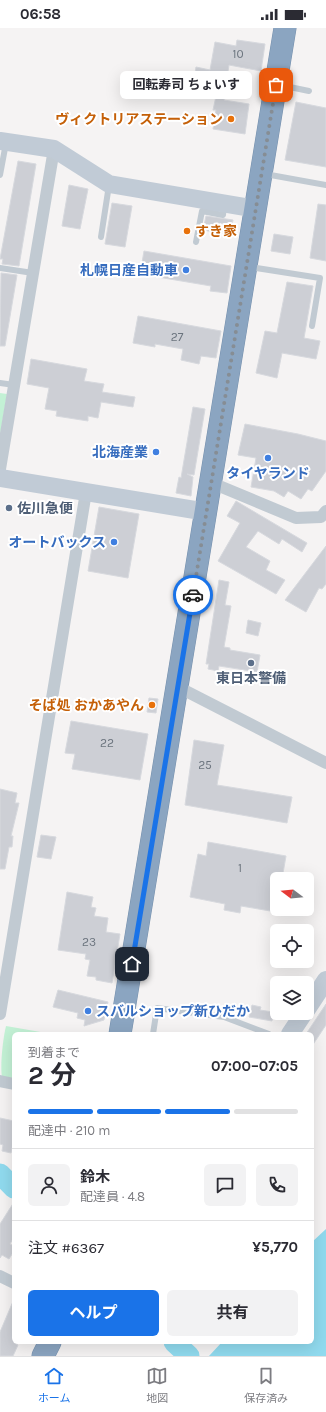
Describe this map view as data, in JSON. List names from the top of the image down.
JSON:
{
  "places": [
    "回転寿司 ちょいす",
    "ヴィクトリアステーション",
    "すき家",
    "札幌日産自動車",
    "北海産業",
    "タイヤランド",
    "佐川急便",
    "オートバックス",
    "東日本警備",
    "そば処 おかあやん",
    "スバルショップ新ひだか"
  ],
  "house_numbers": [
    "10",
    "27",
    "22",
    "25",
    "1",
    "23"
  ],
  "north": "left",
  "page": {
    "status": "06:58",
    "bubble": "回転寿司 ちょいす",
    "heading": ["2 分", "到着まで", "07:00–07:05"],
    "panel": [
      "鈴木",
      "配達員 · 4.8",
      "注文 #6367",
      "¥5,770"
    ],
    "bar": "配達中 · 210 m",
    "buttons": ["ヘルプ", "共有"],
    "tabs": ["ホーム", "地図", "保存済み"]
  }
}
